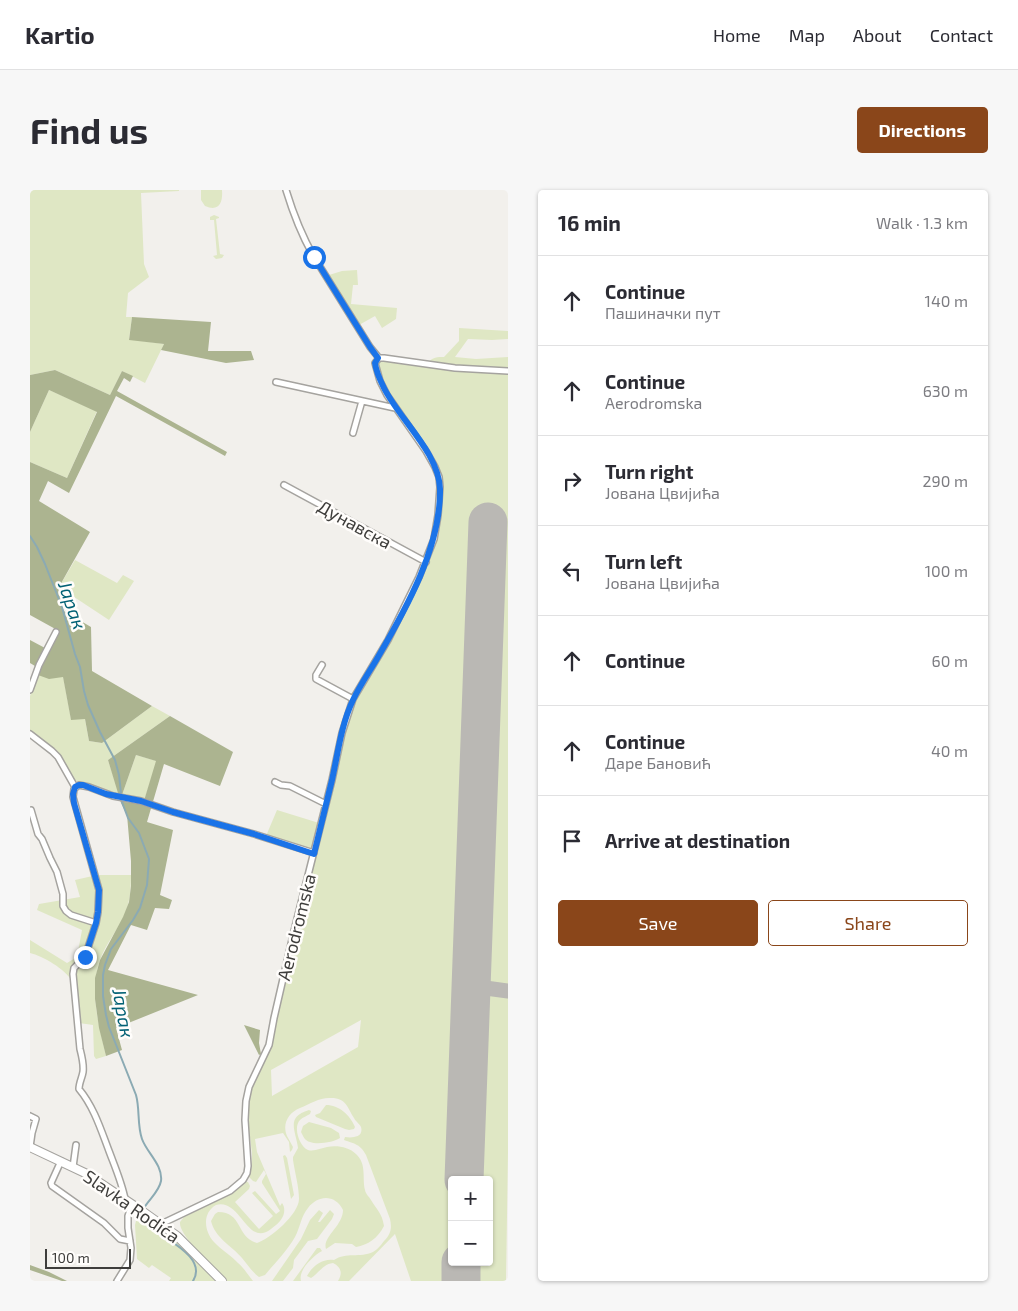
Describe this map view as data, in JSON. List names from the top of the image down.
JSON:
{
  "streets": {
    "main road": ["Slavka Rodića"],
    "street": ["Дунавска", "Aerodromska"]
  },
  "crossings": [
    ["Дунавска", "Aerodromska"],
    ["Aerodromska", "Slavka Rodića"]
  ],
  "water": ["Јарак"],
  "scale_bar": "100 m",
  "page": {
    "header": "Kartio",
    "nav": [
      "Home",
      "Map",
      "About",
      "Contact"
    ],
    "buttons": [
      "Directions",
      ["Save", "Share"]
    ],
    "title": "Find us",
    "heading": ["16 min", "Walk · 1.3 km"],
    "list": [
      ["Continue", "Пашиначки пут", "140 m"],
      ["Continue", "Aerodromska", "630 m"],
      ["Turn right", "Јована Цвијића", "290 m"],
      ["Turn left", "Јована Цвијића", "100 m"],
      ["Continue", "60 m"],
      ["Continue", "Даре Бановић", "40 m"],
      "Arrive at destination"
    ],
    "map_buttons": ["+", "−"],
    "scale": "100 m"
  }
}
